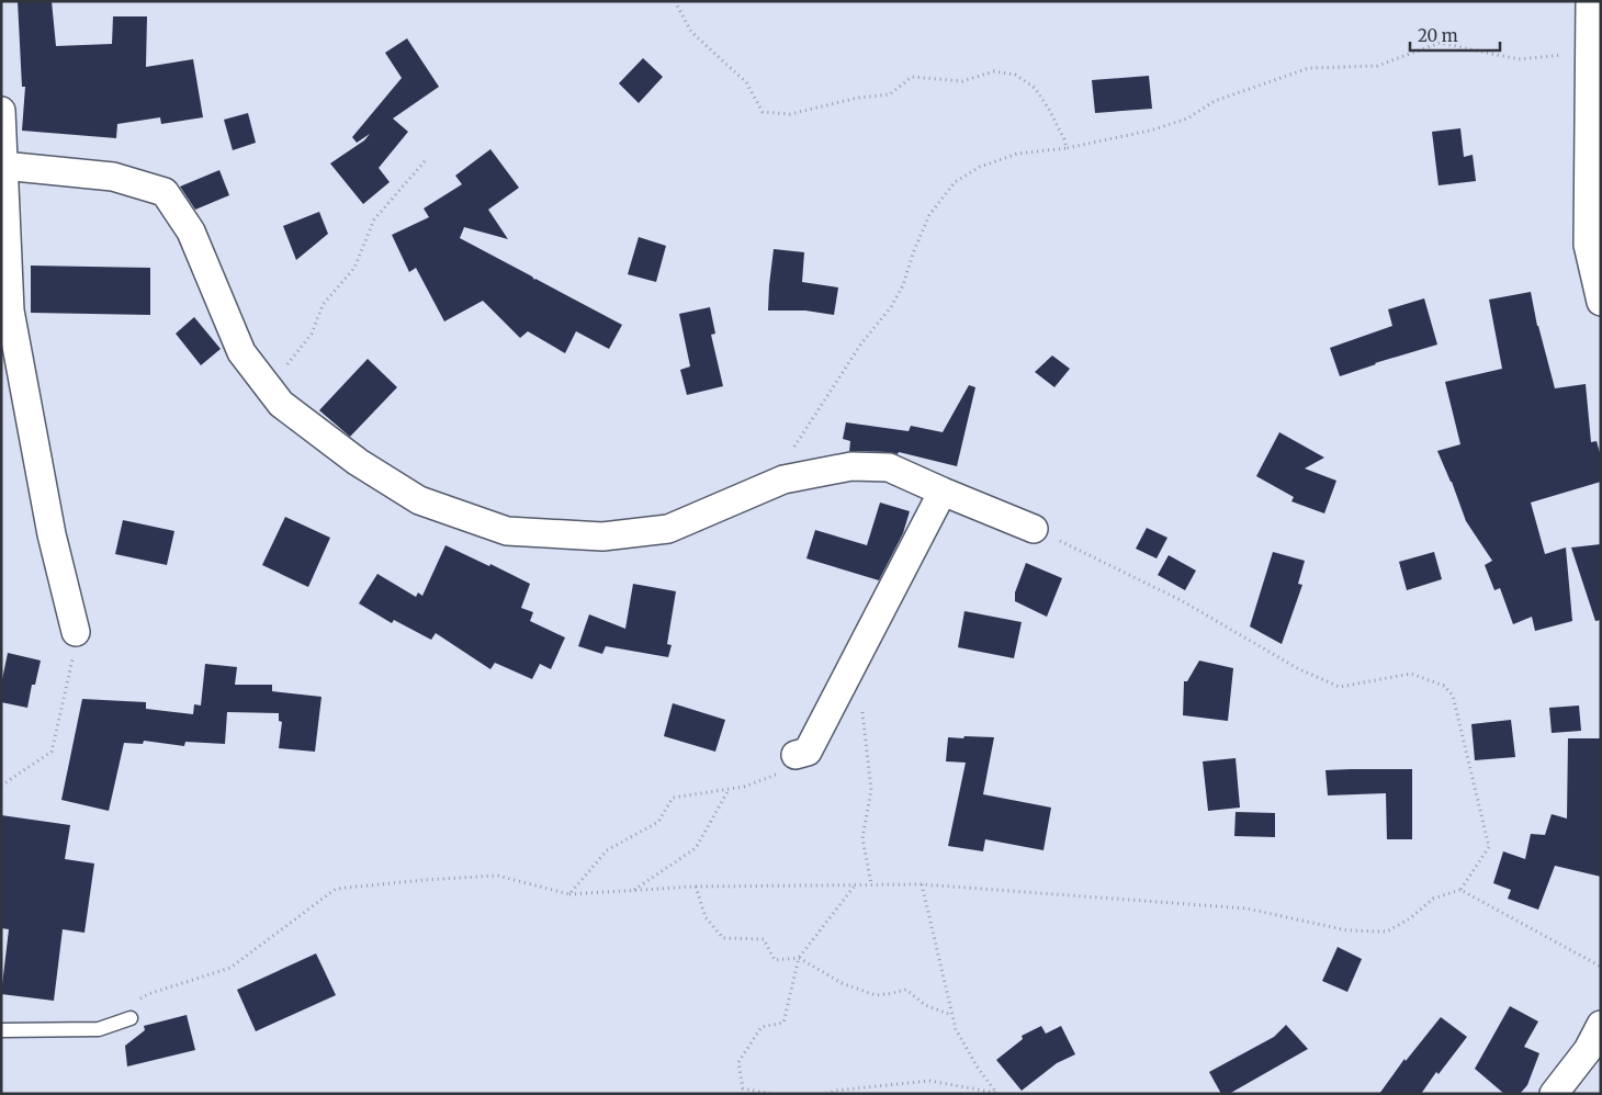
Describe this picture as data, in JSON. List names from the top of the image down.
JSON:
{
  "scale_bar": "20 m"
}
